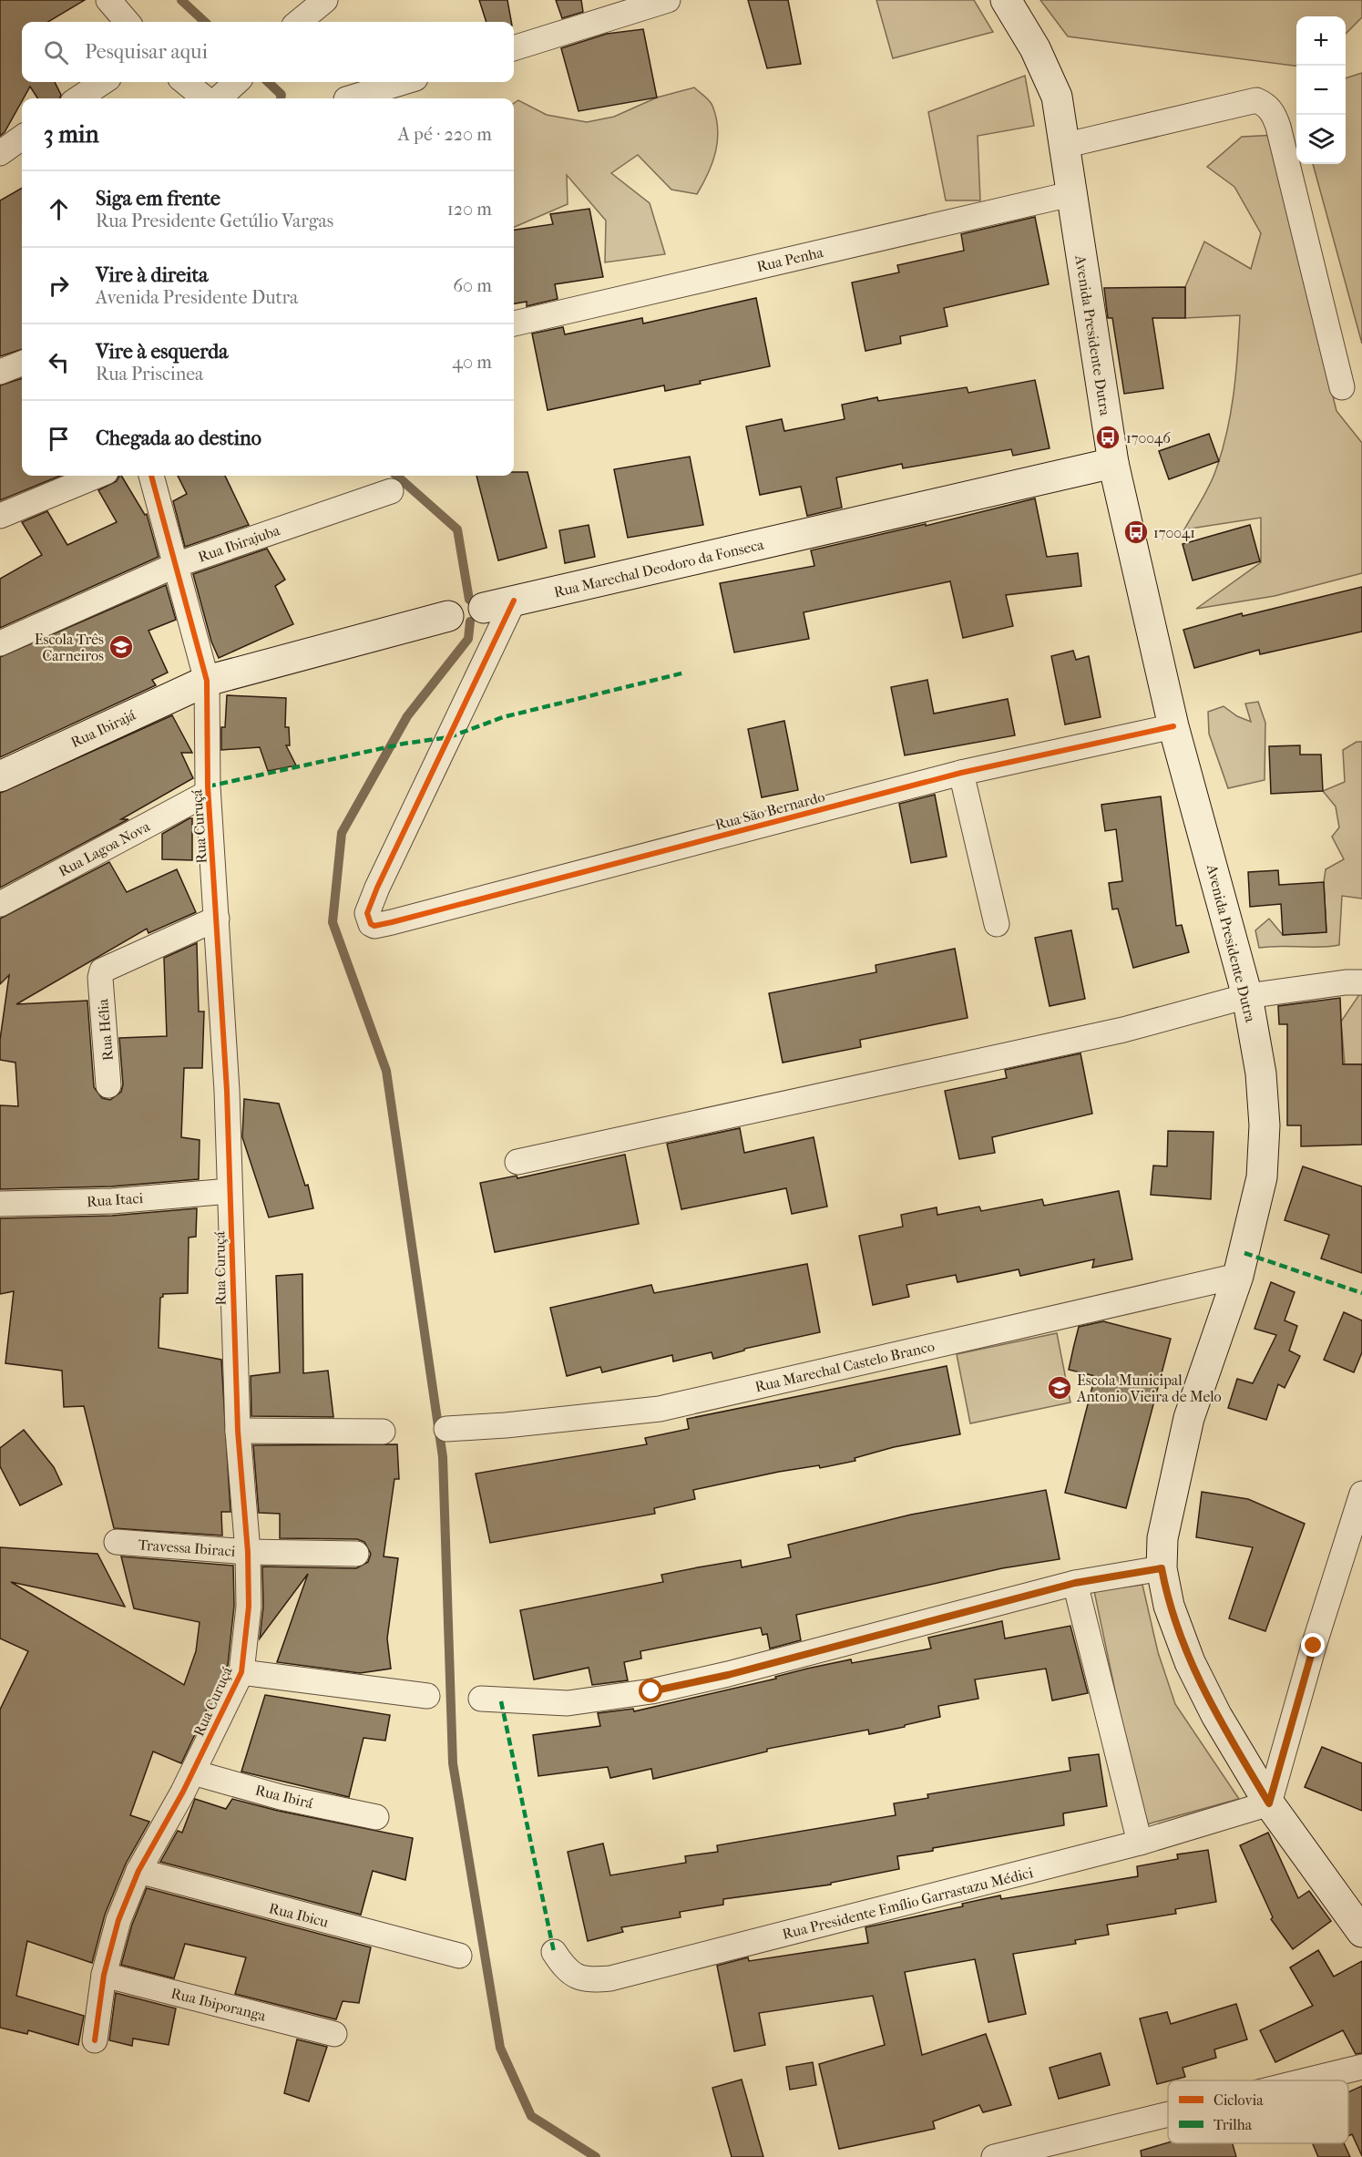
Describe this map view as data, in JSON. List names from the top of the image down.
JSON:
{
  "streets": {
    "main road": ["Avenida Presidente Dutra", "Rua Marechal Deodoro da Fonseca", "Rua Ibirajá"],
    "street": [
      "Rua Penha",
      "Rua Ibirajuba",
      "Rua São Bernardo",
      "Rua Curuçá",
      "Rua Lagoa Nova",
      "Rua Hélia",
      "Rua Itaci",
      "Rua Marechal Castelo Branco",
      "Travessa Ibiraci",
      "Rua Ibirá",
      "Rua Presidente Emílio Garrastazu Médici",
      "Rua Ibicu",
      "Rua Ibiporanga"
    ]
  },
  "crossings": [
    ["Rua Penha", "Avenida Presidente Dutra"],
    ["Avenida Presidente Dutra", "Rua Marechal Deodoro da Fonseca"],
    ["Avenida Presidente Dutra", "Rua São Bernardo"],
    ["Avenida Presidente Dutra", "Rua Marechal Castelo Branco"],
    ["Avenida Presidente Dutra", "Rua Presidente Emílio Garrastazu Médici"],
    ["Rua Ibirajuba", "Rua Curuçá"],
    ["Rua Marechal Deodoro da Fonseca", "Rua Ibirajá"],
    ["Rua Marechal Deodoro da Fonseca", "Rua São Bernardo"],
    ["Rua Marechal Deodoro da Fonseca", "Rua Curuçá"],
    ["Rua Ibirajá", "Rua Curuçá"],
    ["Rua Curuçá", "Rua Lagoa Nova"],
    ["Rua Curuçá", "Rua Hélia"],
    ["Rua Curuçá", "Rua Itaci"],
    ["Rua Curuçá", "Travessa Ibiraci"],
    ["Rua Curuçá", "Rua Ibirá"],
    ["Rua Curuçá", "Rua Ibicu"],
    ["Rua Curuçá", "Rua Ibiporanga"]
  ],
  "places": {
    "bus stop": ["170046", "170041"],
    "school or university": ["Escola Três Carneiros", "Escola Municipal Antonio Vieira de Melo"]
  },
  "legend": ["Ciclovia", "Trilha"],
  "page": {
    "map_buttons": ["+", "−"],
    "search": "Pesquisar aqui",
    "heading": ["3 min", "A pé · 220 m"],
    "list": [
      ["Siga em frente", "Rua Presidente Getúlio Vargas", "120 m"],
      ["Vire à direita", "Avenida Presidente Dutra", "60 m"],
      ["Vire à esquerda", "Rua Priscinea", "40 m"],
      "Chegada ao destino"
    ]
  }
}
